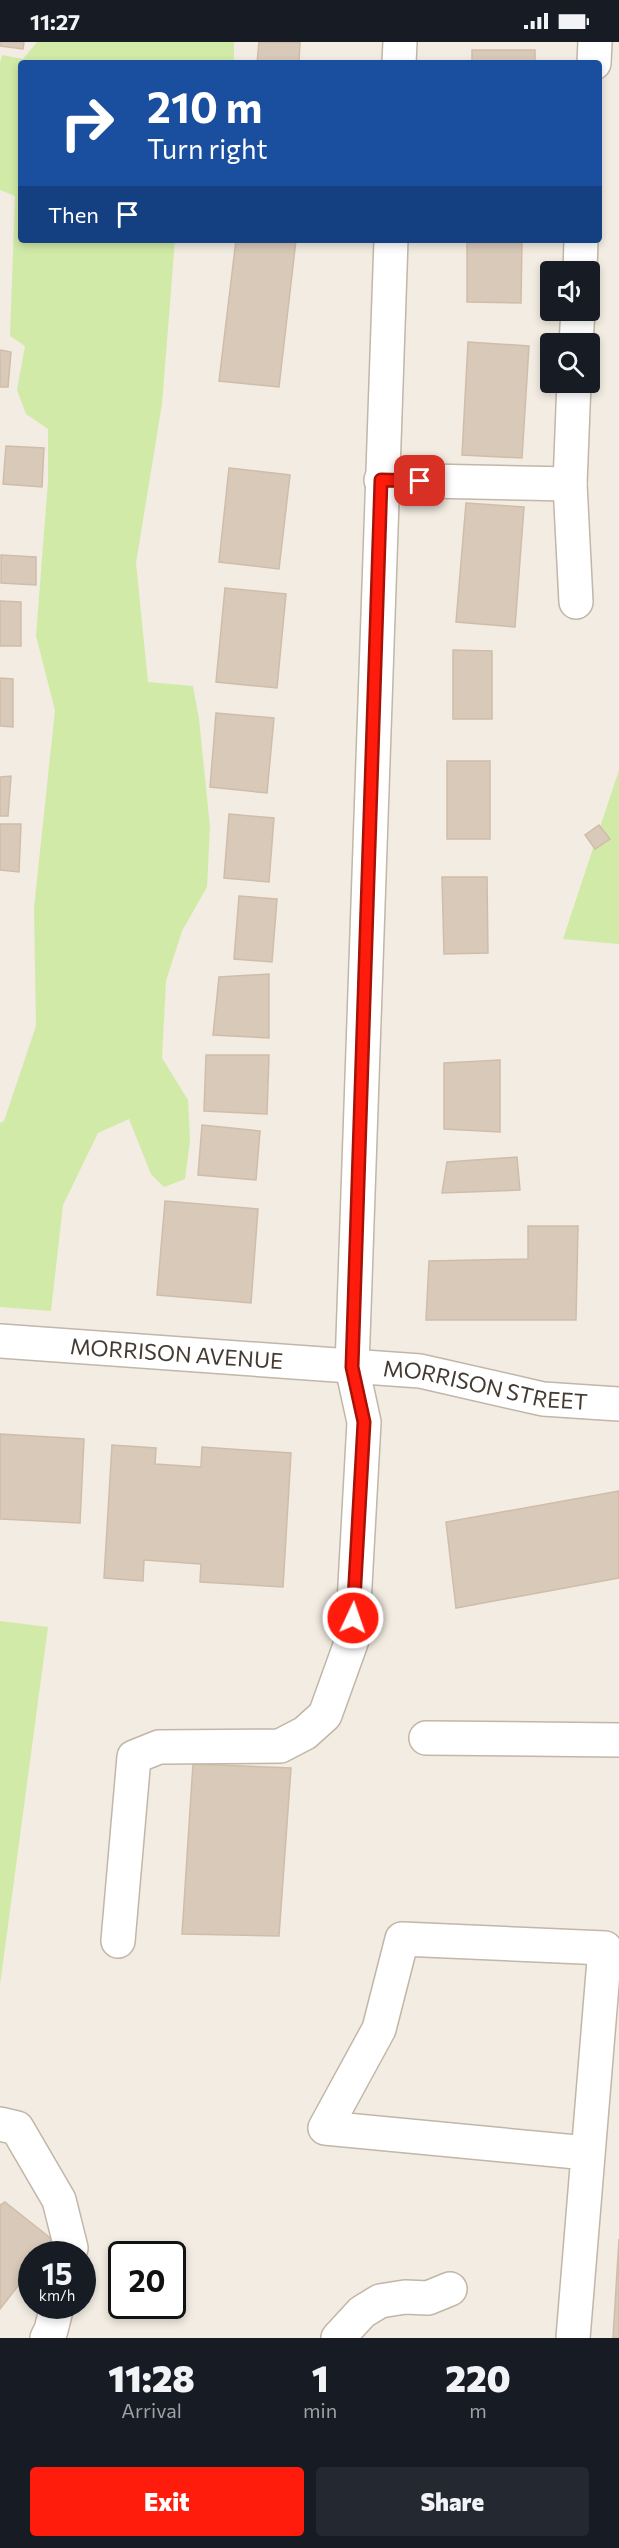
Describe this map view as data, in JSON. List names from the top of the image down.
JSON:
{
  "streets": {
    "street": ["MORRISON AVENUE", "MORRISON STREET"]
  },
  "crossings": [
    ["MORRISON AVENUE", "MORRISON STREET"]
  ],
  "page": {
    "status": "11:27",
    "turn": ["210 m", "Turn right"],
    "then": "Then",
    "speed": "15 km/h",
    "limit": "20",
    "eta": [
      "11:28",
      "Arrival",
      "1",
      "min",
      "220",
      "m"
    ],
    "buttons": ["Exit", "Share"]
  }
}
